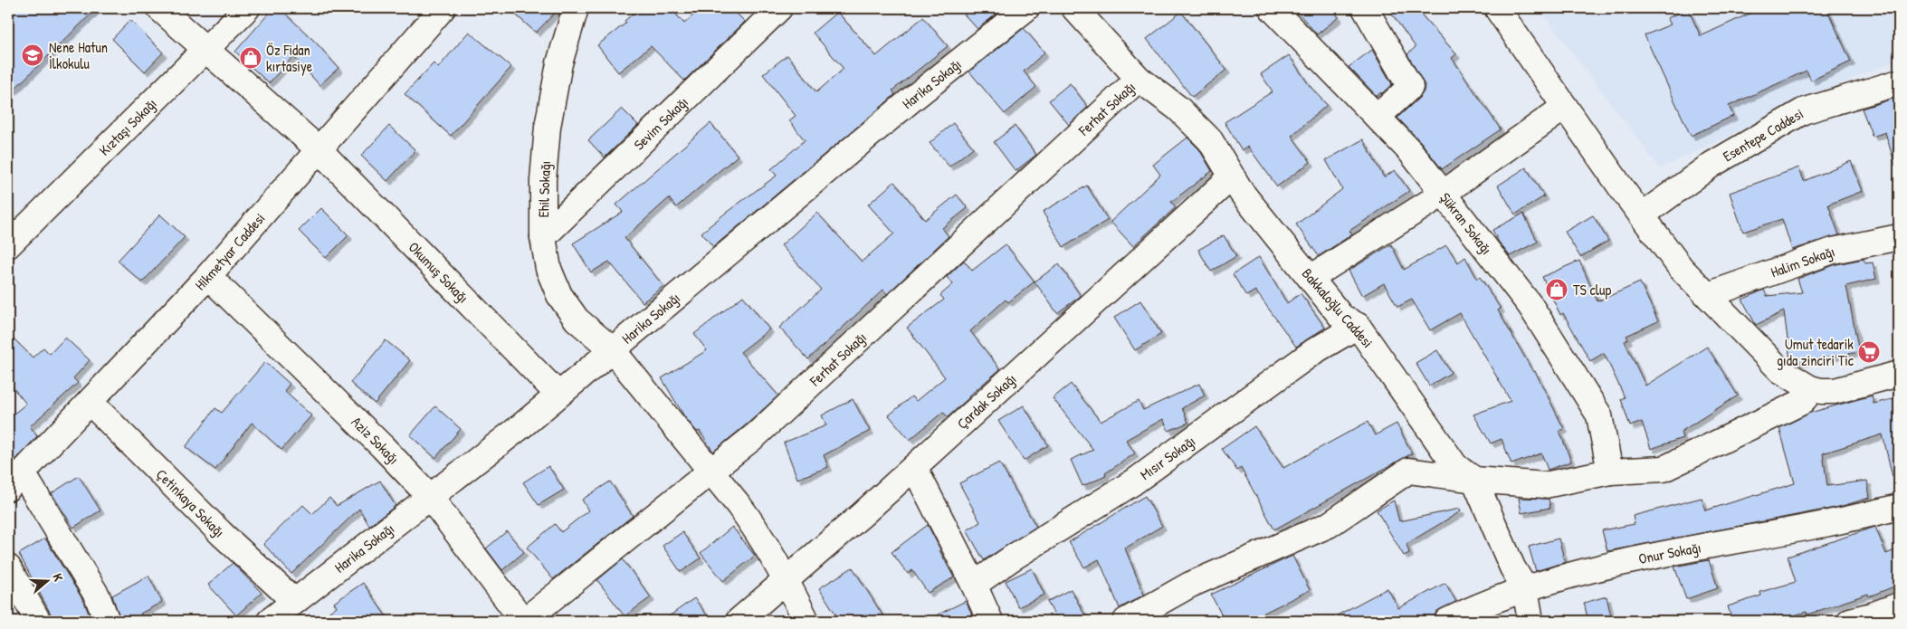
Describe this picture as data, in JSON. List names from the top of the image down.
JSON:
{
  "streets": {
    "street": [
      "Harika Sokağı",
      "Ferhat Sokağı",
      "Sevim Sokağı",
      "Kıztaşı Sokağı",
      "Esentepe Caddesi",
      "Ehil Sokağı",
      "Şükran Sokağı",
      "Hikmetyar Caddesi",
      "Halim Sokağı",
      "Okumuş Sokağı",
      "Bakkaloğlu Caddesi",
      "Çardak Sokağı",
      "Aziz Sokağı",
      "Mısır Sokağı",
      "Çetinkaya Sokağı",
      "Onur Sokağı"
    ]
  },
  "crossings": [
    ["Harika Sokağı", "Ehil Sokağı"],
    ["Harika Sokağı", "Okumuş Sokağı"],
    ["Harika Sokağı", "Aziz Sokağı"],
    ["Harika Sokağı", "Çetinkaya Sokağı"],
    ["Ferhat Sokağı", "Ehil Sokağı"],
    ["Ferhat Sokağı", "Bakkaloğlu Caddesi"],
    ["Ferhat Sokağı", "Aziz Sokağı"],
    ["Sevim Sokağı", "Ehil Sokağı"],
    ["Kıztaşı Sokağı", "Okumuş Sokağı"],
    ["Ehil Sokağı", "Çardak Sokağı"],
    ["Hikmetyar Caddesi", "Okumuş Sokağı"],
    ["Hikmetyar Caddesi", "Aziz Sokağı"],
    ["Hikmetyar Caddesi", "Çetinkaya Sokağı"],
    ["Bakkaloğlu Caddesi", "Çardak Sokağı"],
    ["Bakkaloğlu Caddesi", "Mısır Sokağı"]
  ],
  "places": {
    "school or university": ["Nene Hatun İlkokulu"],
    "shop": ["Öz Fidan kırtasiye", "TS clup"],
    "supermarket": ["Umut tedarik gıda zinciri Tic"]
  },
  "north": "right"
}
